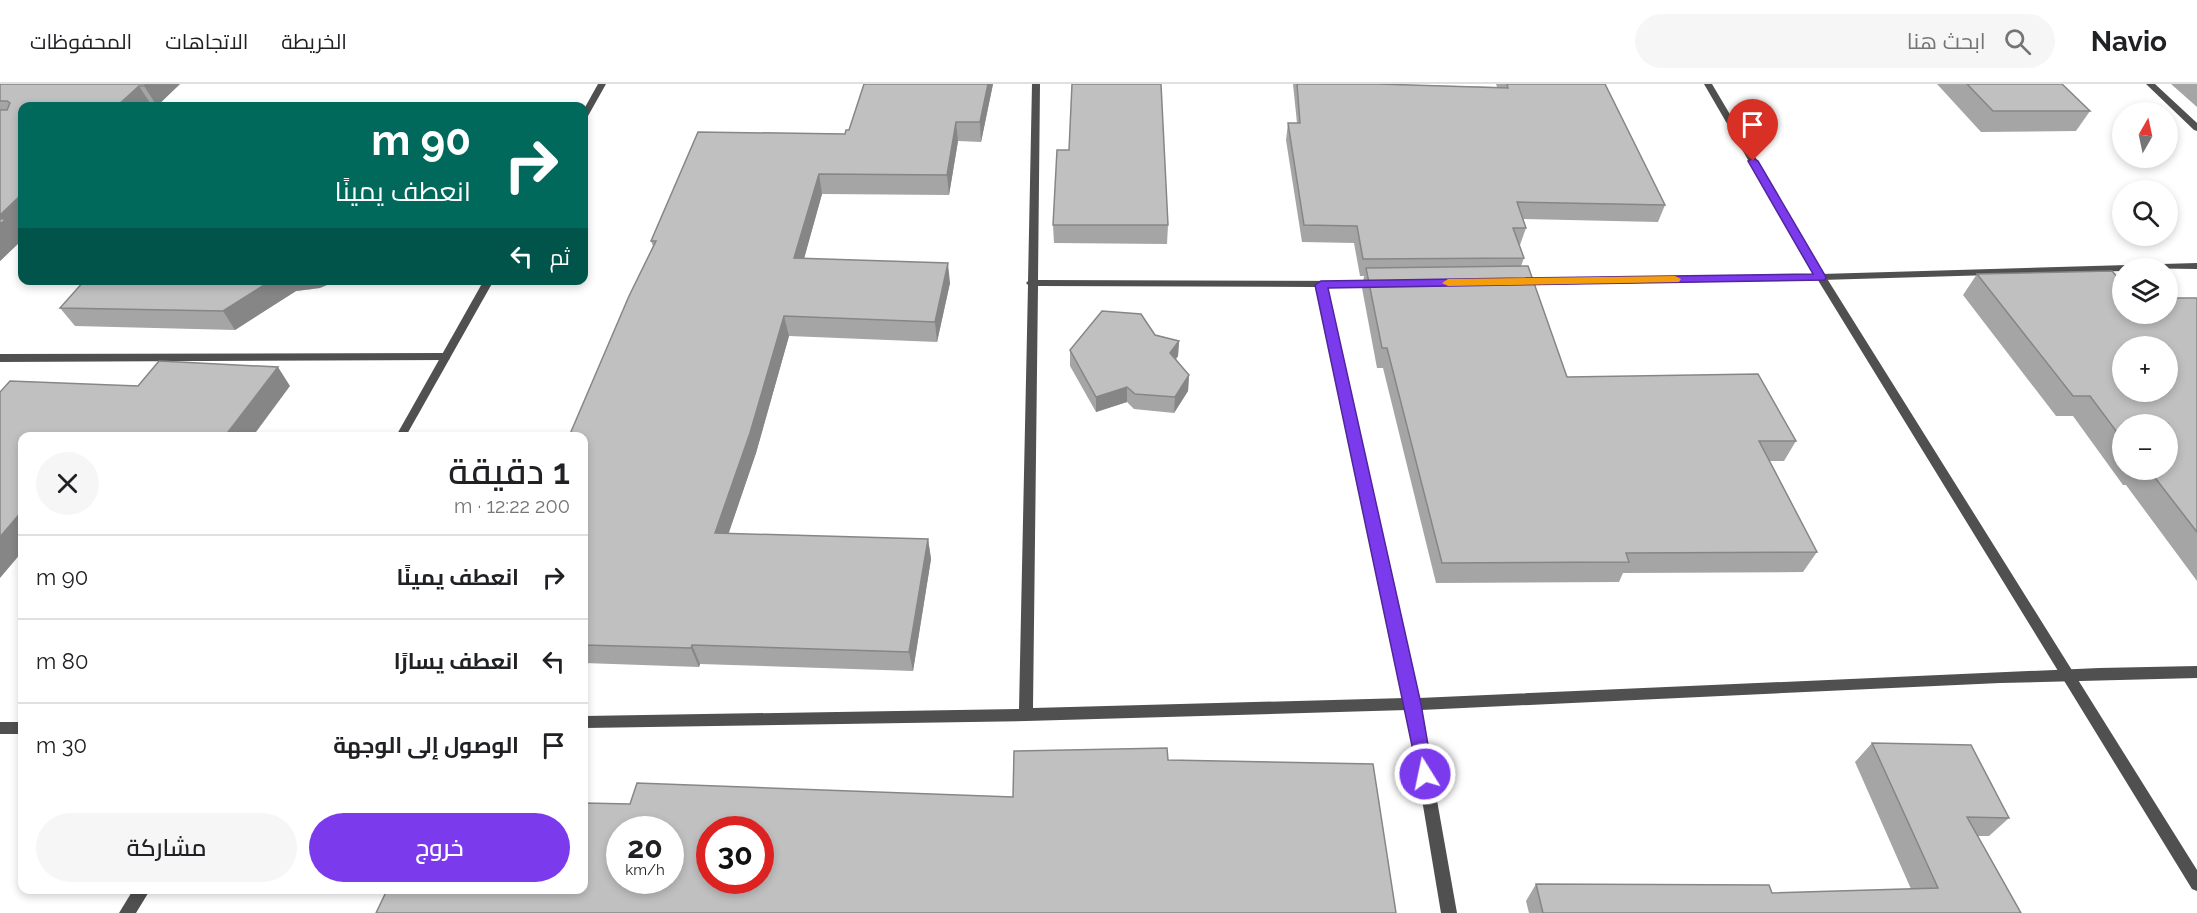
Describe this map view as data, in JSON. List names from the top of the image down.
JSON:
{
  "north": "top",
  "page": {
    "header": "Navio",
    "search": "ابحث هنا",
    "nav": ["الخريطة", "الاتجاهات", "المحفوظات"],
    "map_buttons": ["+", "−"],
    "turn": ["90 m", "انعطف يمينًا"],
    "then": "ثم",
    "heading": ["1 دقيقة", "200 m · 12:22"],
    "list": [
      {
        "name": "انعطف يمينًا",
        "value": "90 m"
      },
      {
        "name": "انعطف يسارًا",
        "value": "80 m"
      },
      {
        "name": "الوصول إلى الوجهة",
        "value": "30 m"
      }
    ],
    "buttons": ["خروج", "مشاركة"],
    "speed": "20 km/h",
    "limit": "30"
  }
}
